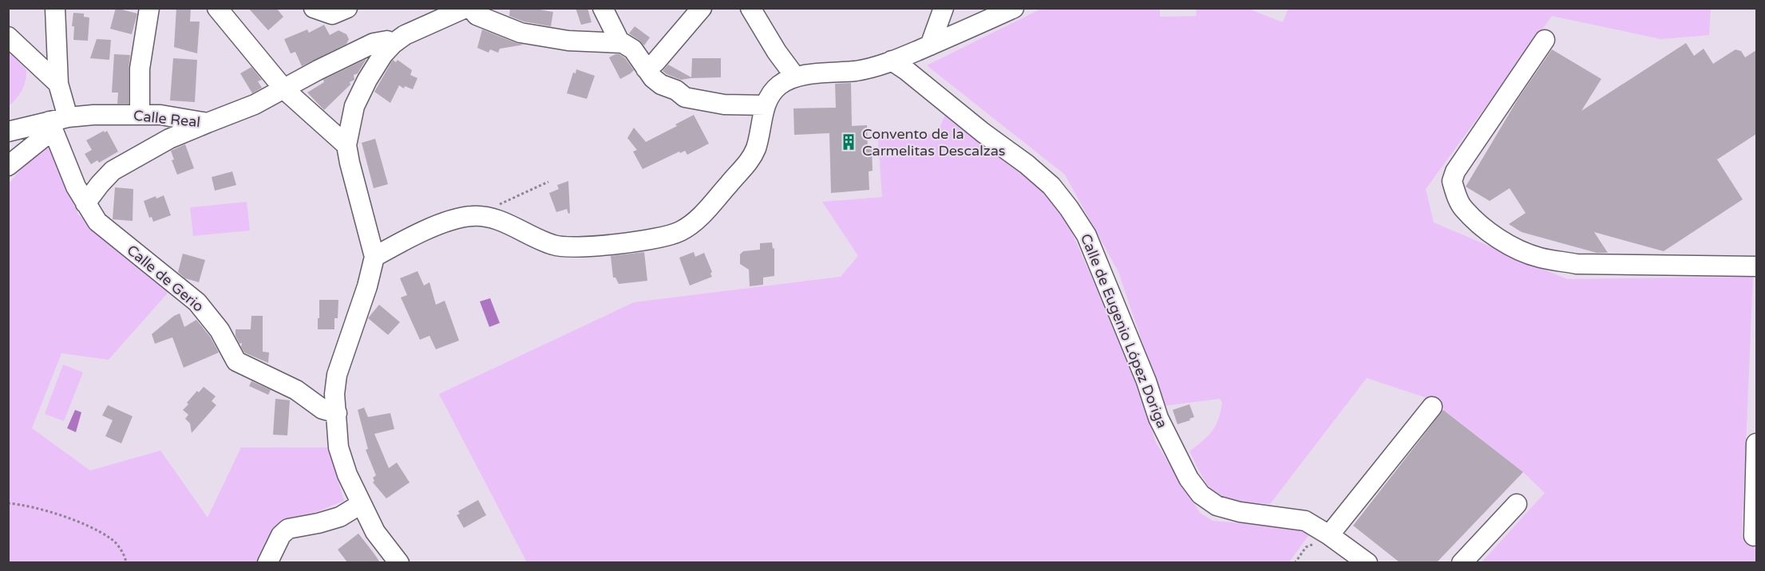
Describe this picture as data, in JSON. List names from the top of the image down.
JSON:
{
  "streets": {
    "street": ["Calle Real", "Calle de Gerio", "Calle de Eugenio López Doriga"]
  },
  "crossings": [
    ["Calle Real", "Calle de Gerio"]
  ],
  "places": {
    "building": ["Convento de la Carmelitas Descalzas"]
  }
}
